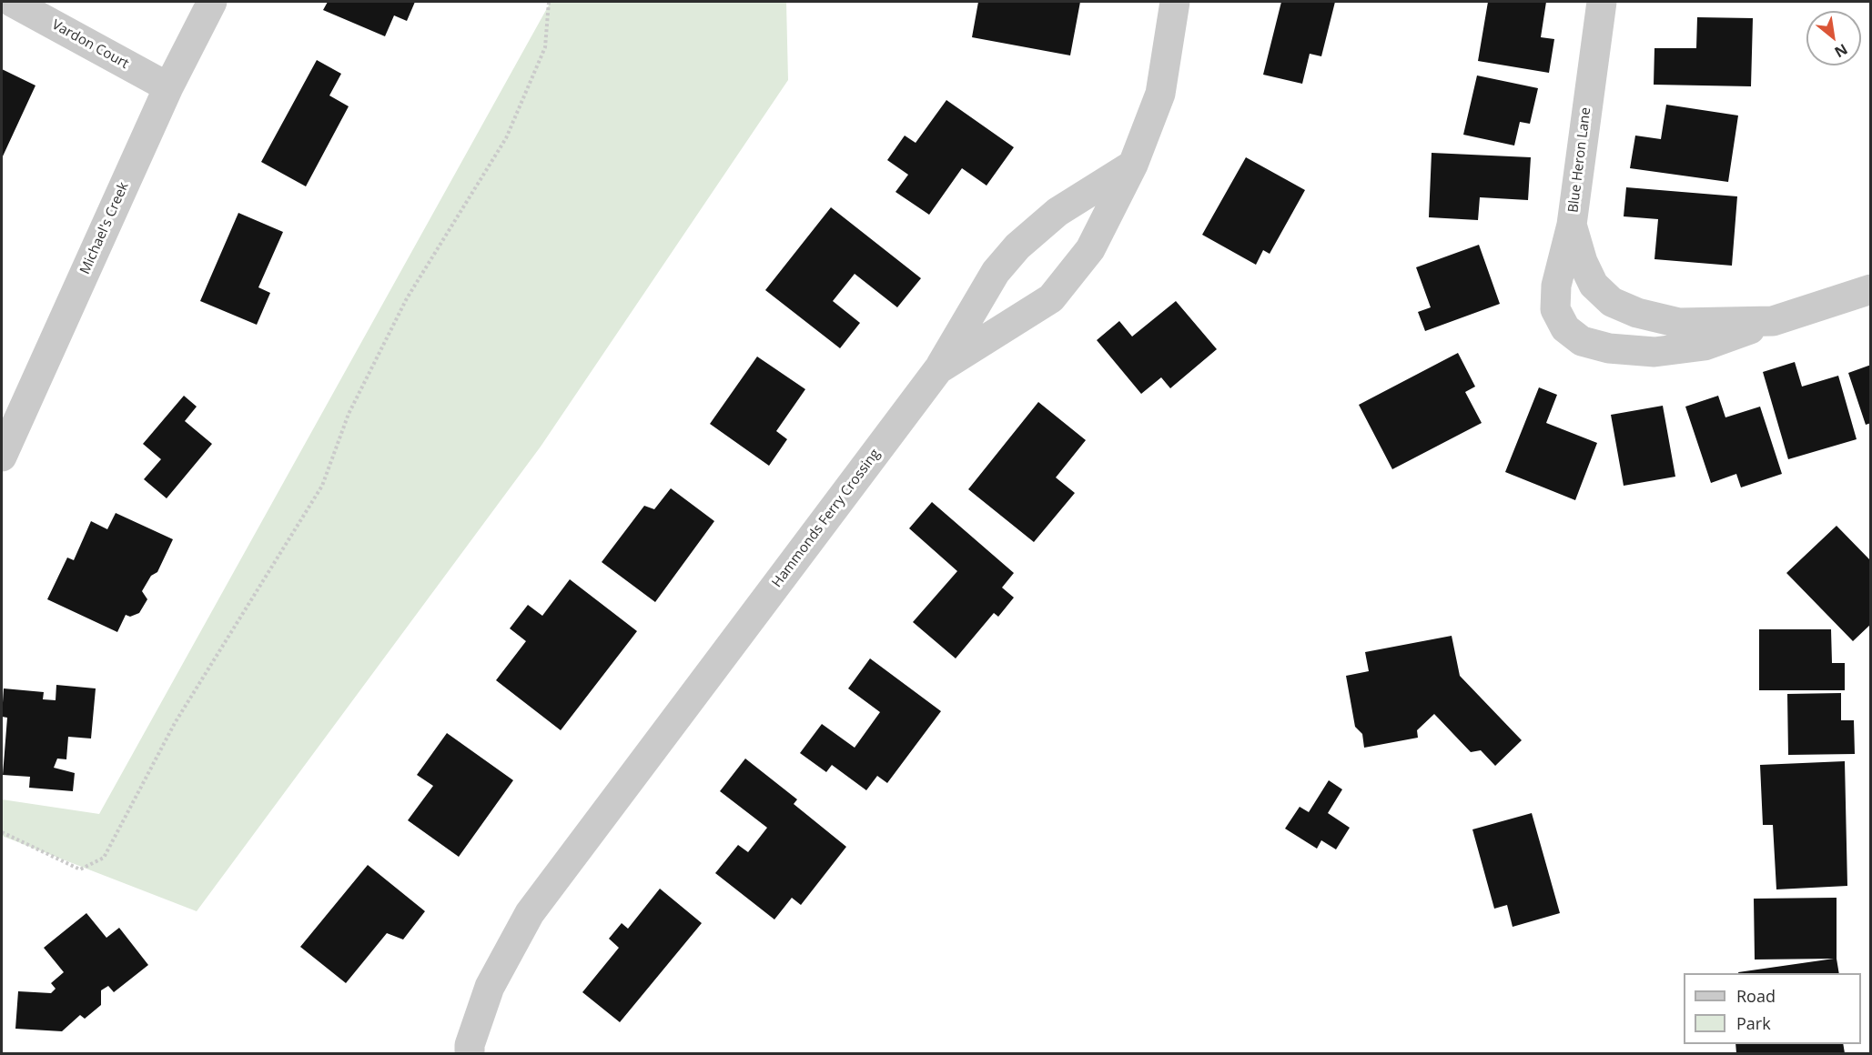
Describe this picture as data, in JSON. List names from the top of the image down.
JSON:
{
  "streets": {
    "street": [
      "Vardon Court",
      "Blue Heron Lane",
      "Michael's Creek",
      "Hammonds Ferry Crossing"
    ]
  },
  "crossings": [
    ["Vardon Court", "Michael's Creek"]
  ],
  "legend": ["Road", "Park"],
  "north": "bottom right"
}
